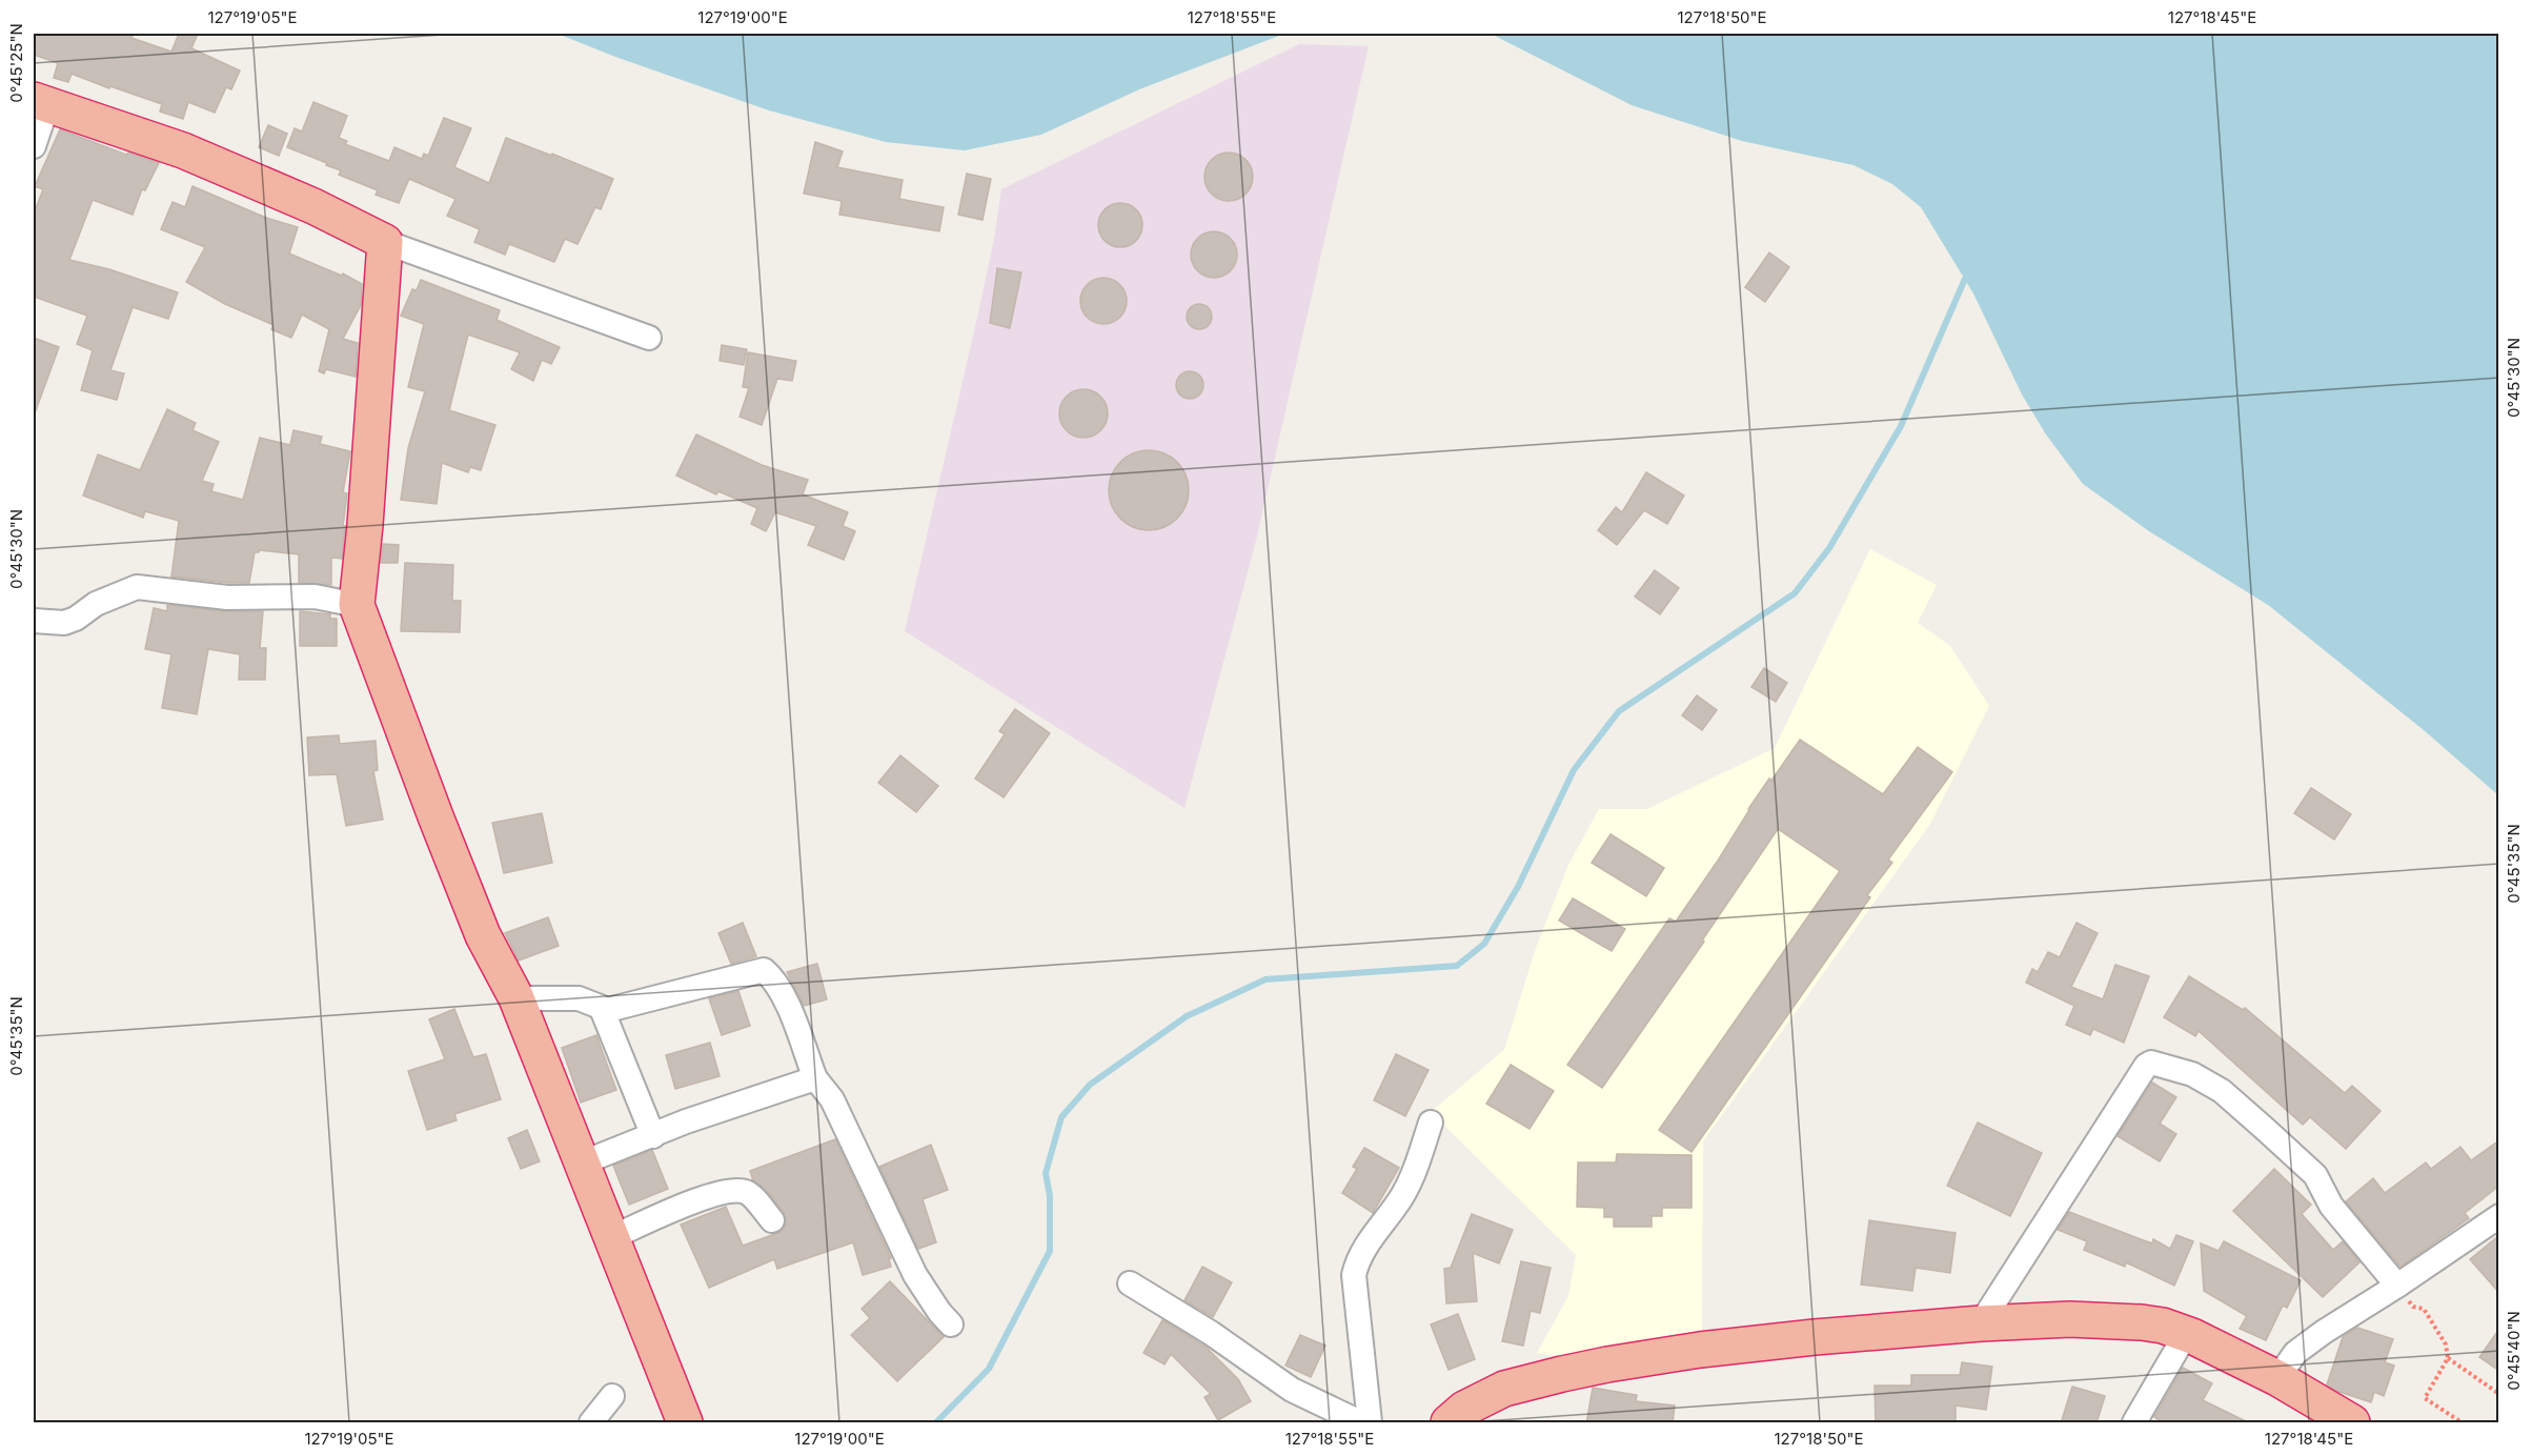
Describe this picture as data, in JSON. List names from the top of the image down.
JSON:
{
  "coordinates": [
    "127°19'05\"E",
    "127°19'00\"E",
    "127°18'55\"E",
    "127°18'50\"E",
    "127°18'45\"E",
    "0°45'25\"N",
    "0°45'30\"N",
    "0°45'35\"N",
    "0°45'40\"N"
  ]
}
